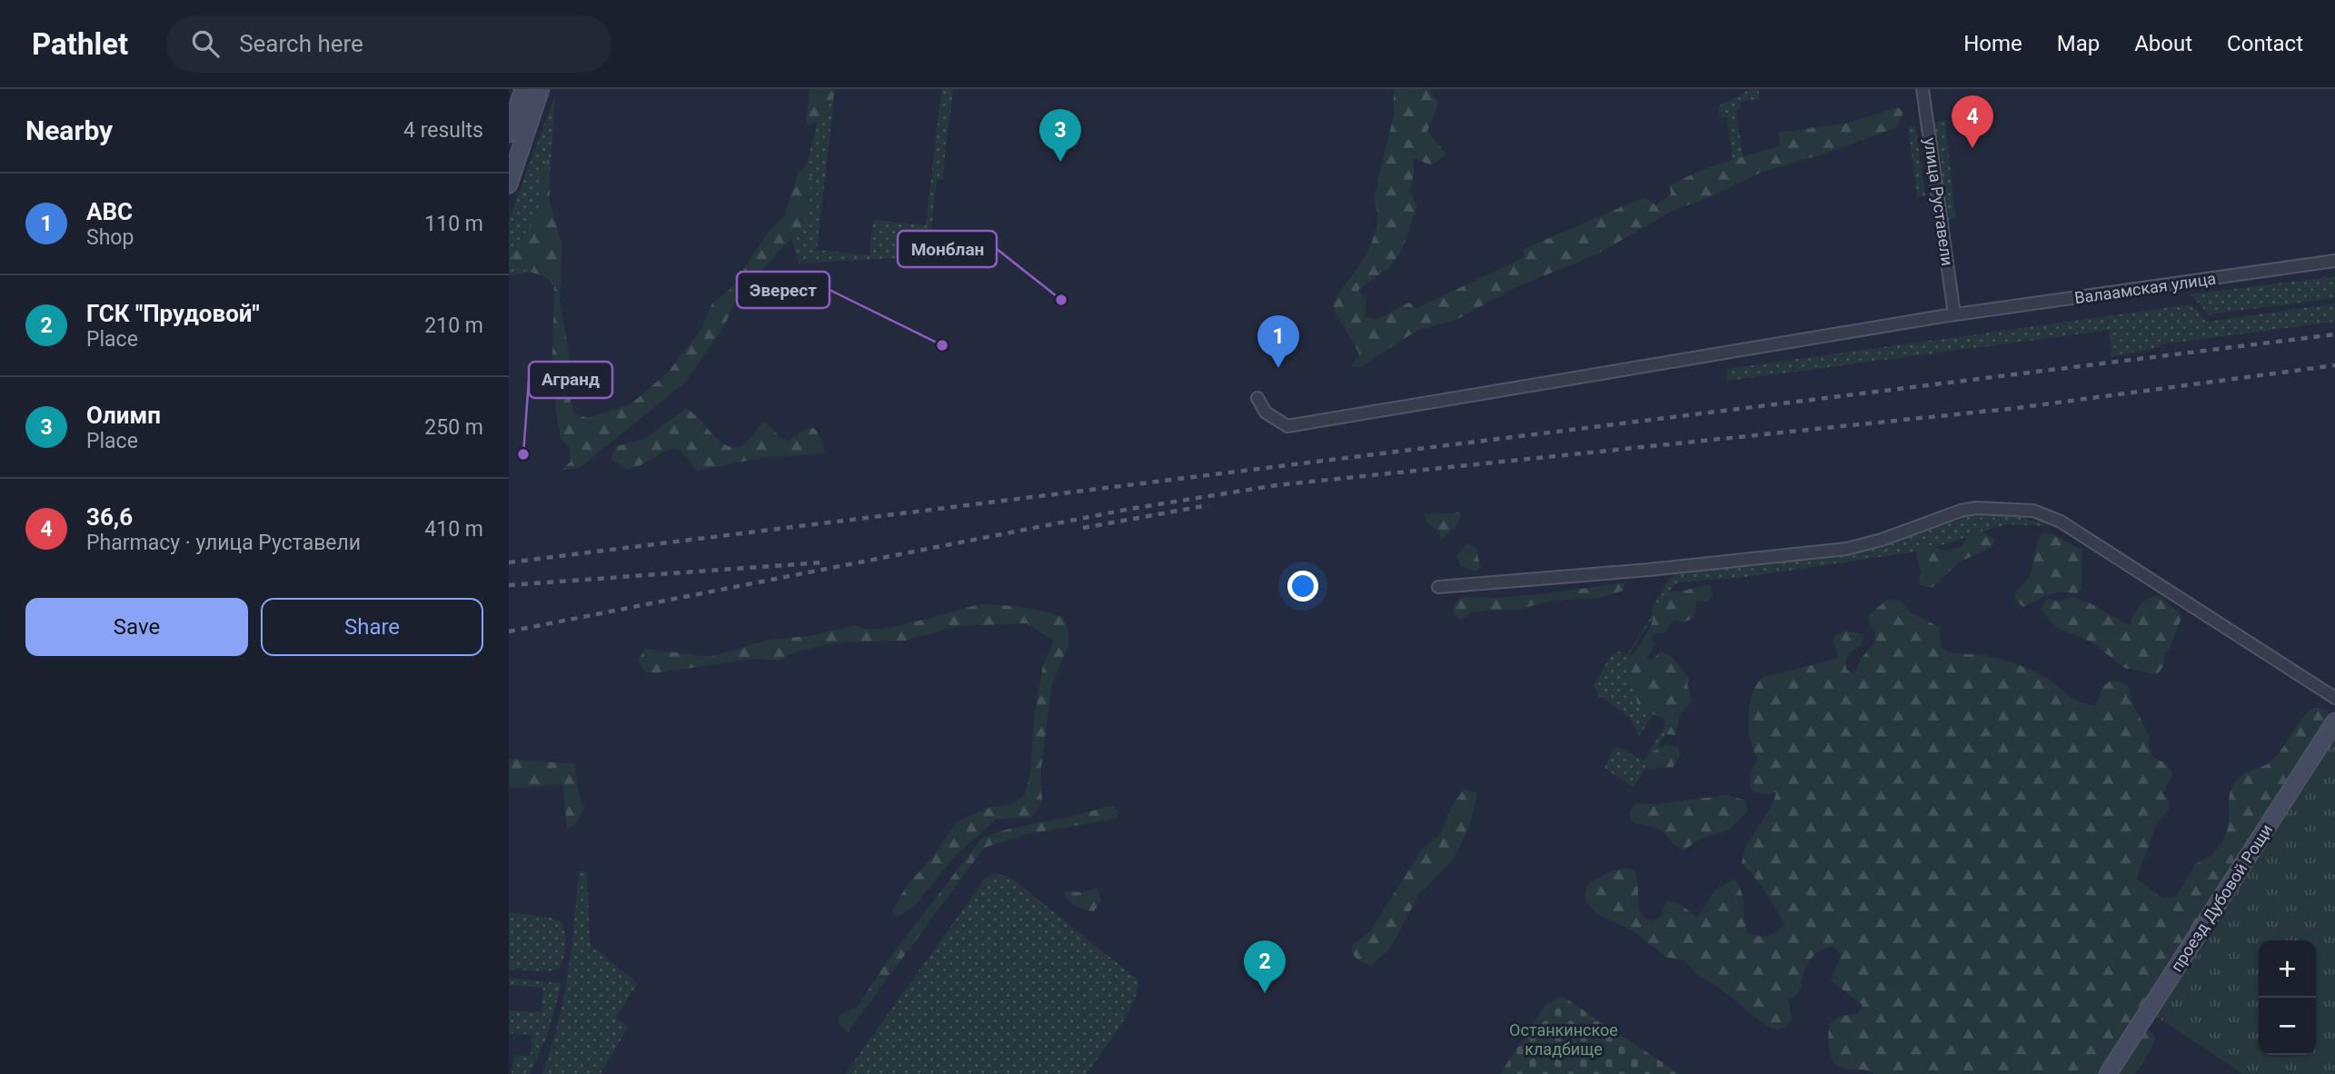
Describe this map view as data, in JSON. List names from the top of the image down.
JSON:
{
  "streets": {
    "street": ["улица Руставели", "Валаамская улица", "проезд Дубовой Рощи"]
  },
  "crossings": [
    ["улица Руставели", "Валаамская улица"]
  ],
  "parks": ["Останкинское кладбище"],
  "places": ["Монблан", "Эверест", "Агранд"],
  "page": {
    "header": "Pathlet",
    "search": "Search here",
    "nav": [
      "Home",
      "Map",
      "About",
      "Contact"
    ],
    "heading": ["Nearby", "4 results"],
    "pins": [
      "4",
      "3",
      "1",
      "2"
    ],
    "list": [
      {
        "mark": "1",
        "name": "ABC",
        "note": "Shop",
        "value": "110 m"
      },
      {
        "mark": "2",
        "name": "ГСК \"Прудовой\"",
        "note": "Place",
        "value": "210 m"
      },
      {
        "mark": "3",
        "name": "Олимп",
        "note": "Place",
        "value": "250 m"
      },
      {
        "mark": "4",
        "name": "36,6",
        "note": "Pharmacy · улица Руставели",
        "value": "410 m"
      }
    ],
    "buttons": ["Save", "Share"],
    "map_buttons": ["+", "−"]
  }
}
